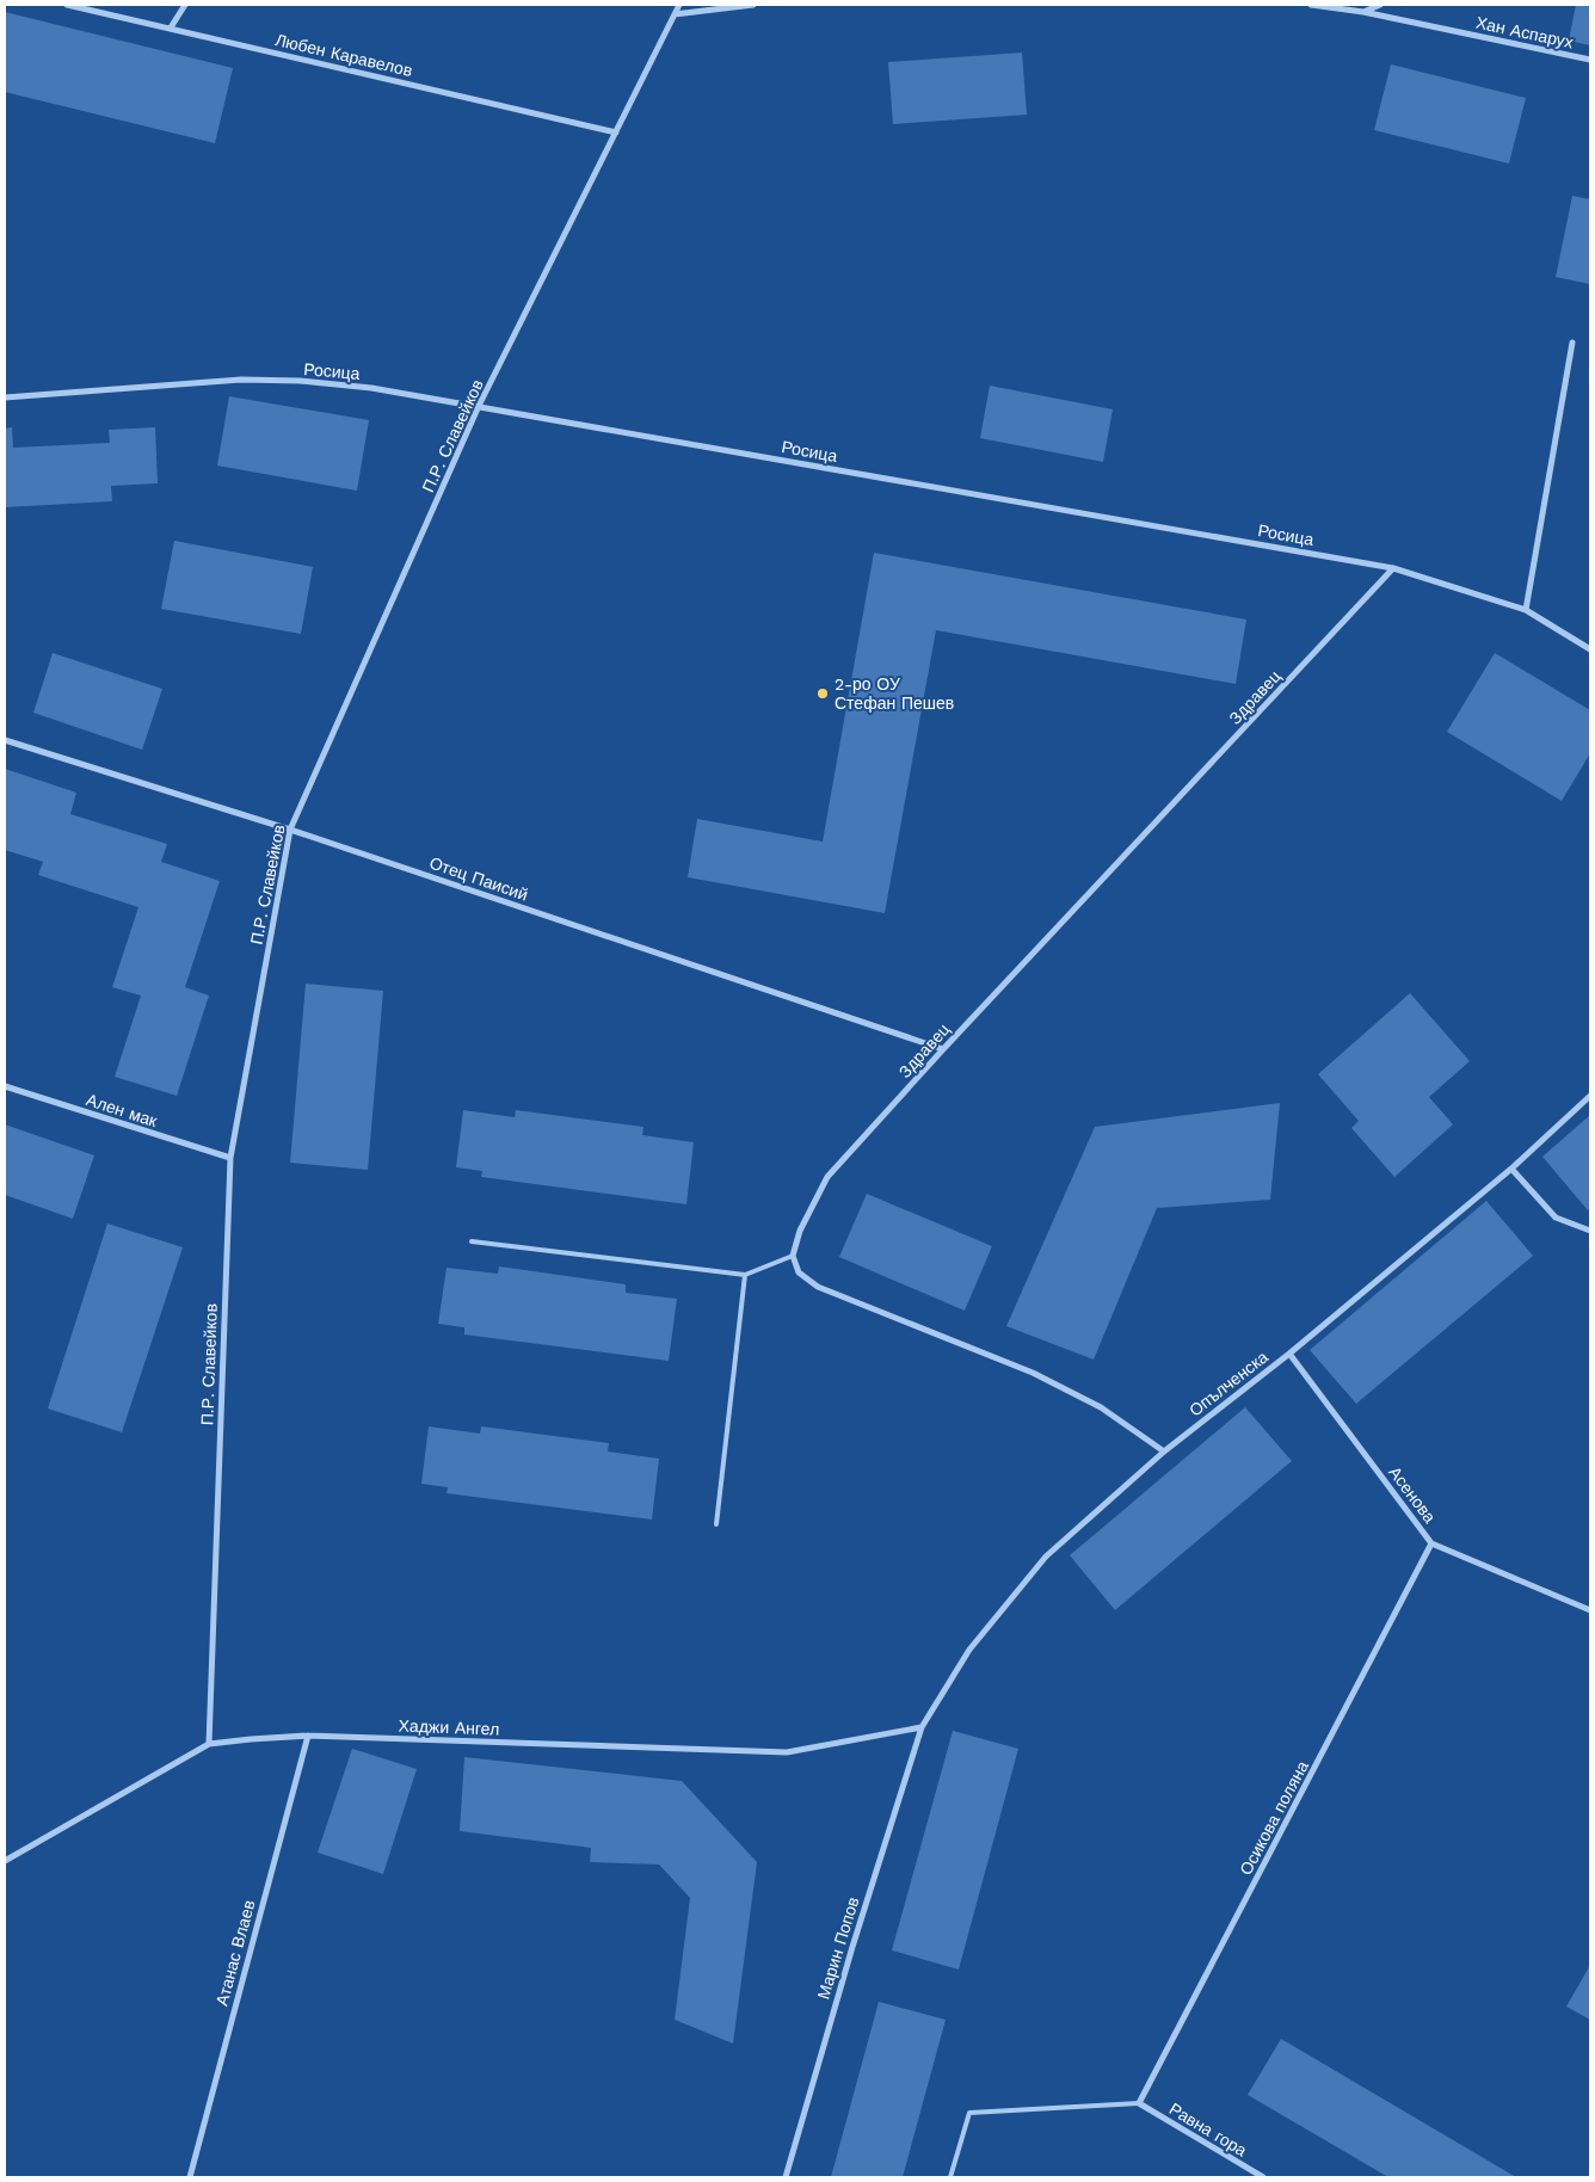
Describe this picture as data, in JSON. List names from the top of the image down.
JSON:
{
  "streets": {
    "street": [
      "Хан Аспарух",
      "Любен Каравелов",
      "Росица",
      "П.Р. Славейков",
      "Здравец",
      "Отец Паисий",
      "Ален мак",
      "Опълченска",
      "Асенова",
      "Хаджи Ангел",
      "Осикова поляна",
      "Марин Попов",
      "Атанас Влаев",
      "Равна гора"
    ]
  },
  "crossings": [
    ["Любен Каравелов", "П.Р. Славейков"],
    ["Росица", "П.Р. Славейков"],
    ["Росица", "Здравец"],
    ["П.Р. Славейков", "Отец Паисий"],
    ["П.Р. Славейков", "Ален мак"],
    ["П.Р. Славейков", "Хаджи Ангел"],
    ["Здравец", "Отец Паисий"],
    ["Опълченска", "Асенова"],
    ["Опълченска", "Хаджи Ангел"],
    ["Опълченска", "Марин Попов"],
    ["Асенова", "Осикова поляна"],
    ["Хаджи Ангел", "Марин Попов"],
    ["Хаджи Ангел", "Атанас Влаев"],
    ["Осикова поляна", "Равна гора"]
  ],
  "places": ["2-ро ОУ Стефан Пешев"]
}
